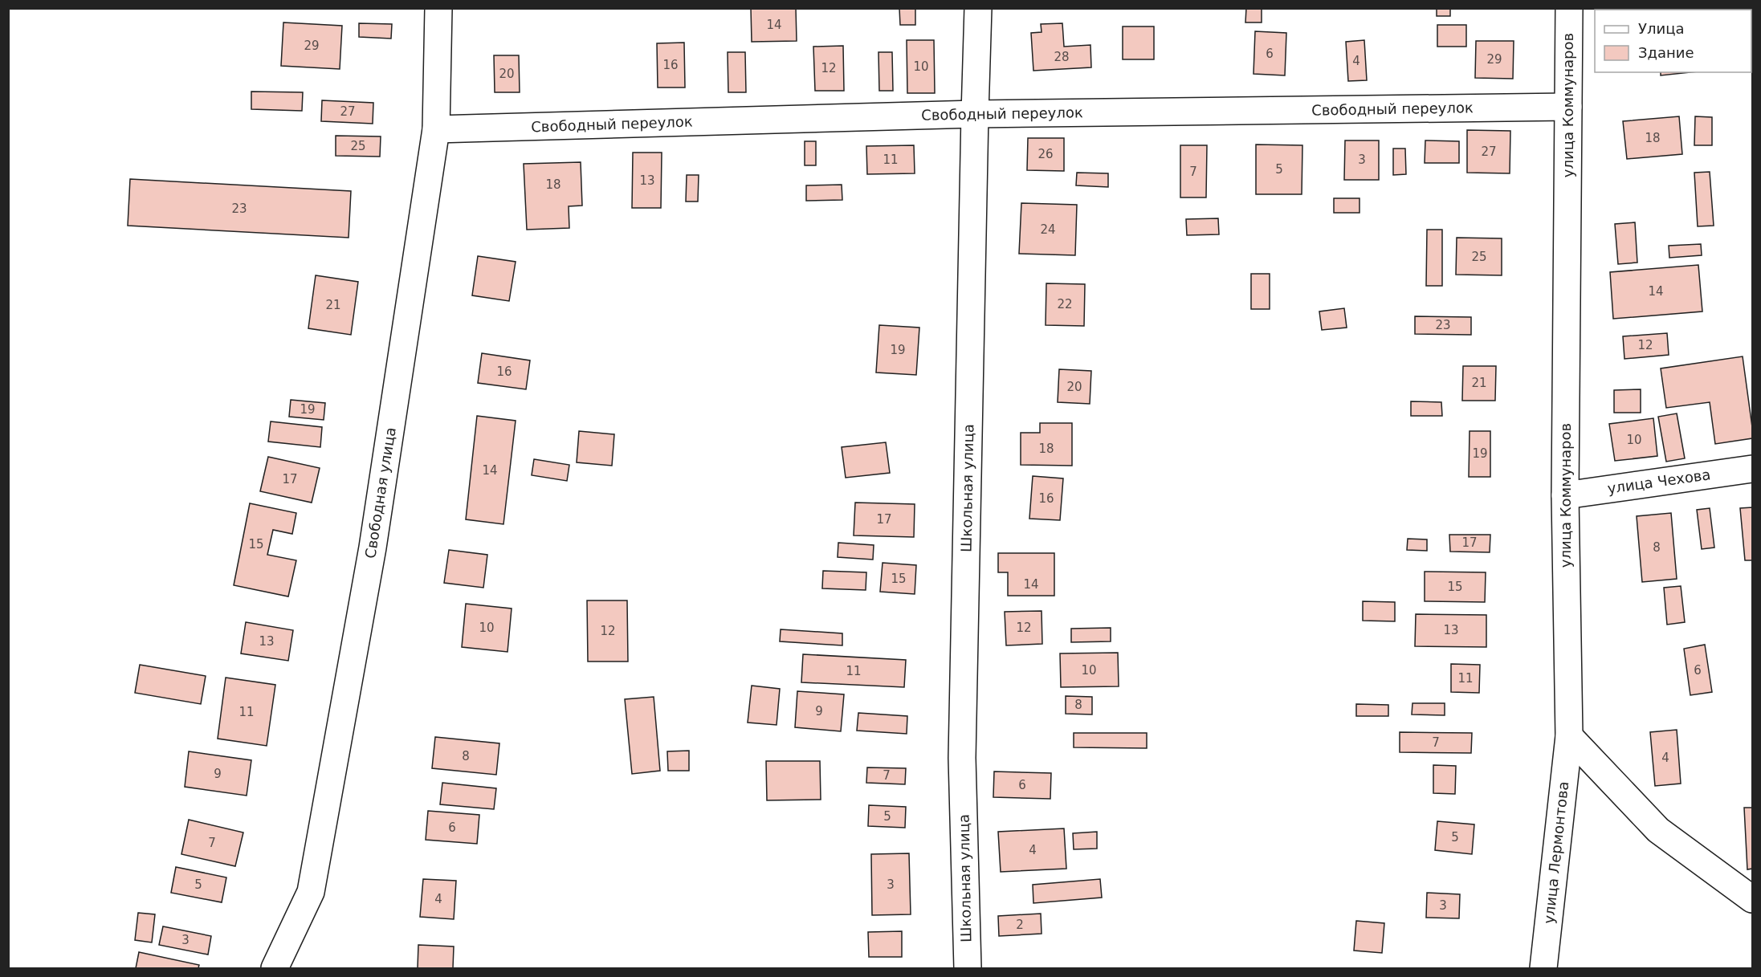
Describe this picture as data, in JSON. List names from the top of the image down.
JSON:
{
  "streets": {
    "street": [
      "улица Коммунаров",
      "Свободный переулок",
      "улица Чехова",
      "Школьная улица",
      "Свободная улица",
      "улица Лермонтова"
    ]
  },
  "crossings": [
    ["улица Коммунаров", "Свободный переулок"],
    ["улица Коммунаров", "улица Чехова"],
    ["улица Коммунаров", "улица Лермонтова"],
    ["Свободный переулок", "Школьная улица"],
    ["Свободный переулок", "Свободная улица"]
  ],
  "house_numbers": [
    "14",
    "29",
    "6",
    "28",
    "29",
    "4",
    "16",
    "10",
    "12",
    "20",
    "27",
    "18",
    "25",
    "27",
    "26",
    "11",
    "3",
    "5",
    "7",
    "13",
    "18",
    "23",
    "24",
    "25",
    "14",
    "22",
    "21",
    "23",
    "12",
    "19",
    "16",
    "21",
    "20",
    "19",
    "10",
    "18",
    "19",
    "14",
    "17",
    "16",
    "17",
    "17",
    "15",
    "8",
    "15",
    "14",
    "15",
    "10",
    "12",
    "13",
    "12",
    "13",
    "10",
    "6",
    "11",
    "11",
    "8",
    "9",
    "11",
    "7",
    "8",
    "4",
    "9",
    "7",
    "6",
    "5",
    "6",
    "5",
    "7",
    "4",
    "5",
    "3",
    "4",
    "3",
    "2",
    "3"
  ],
  "legend": ["Улица", "Здание"]
}
